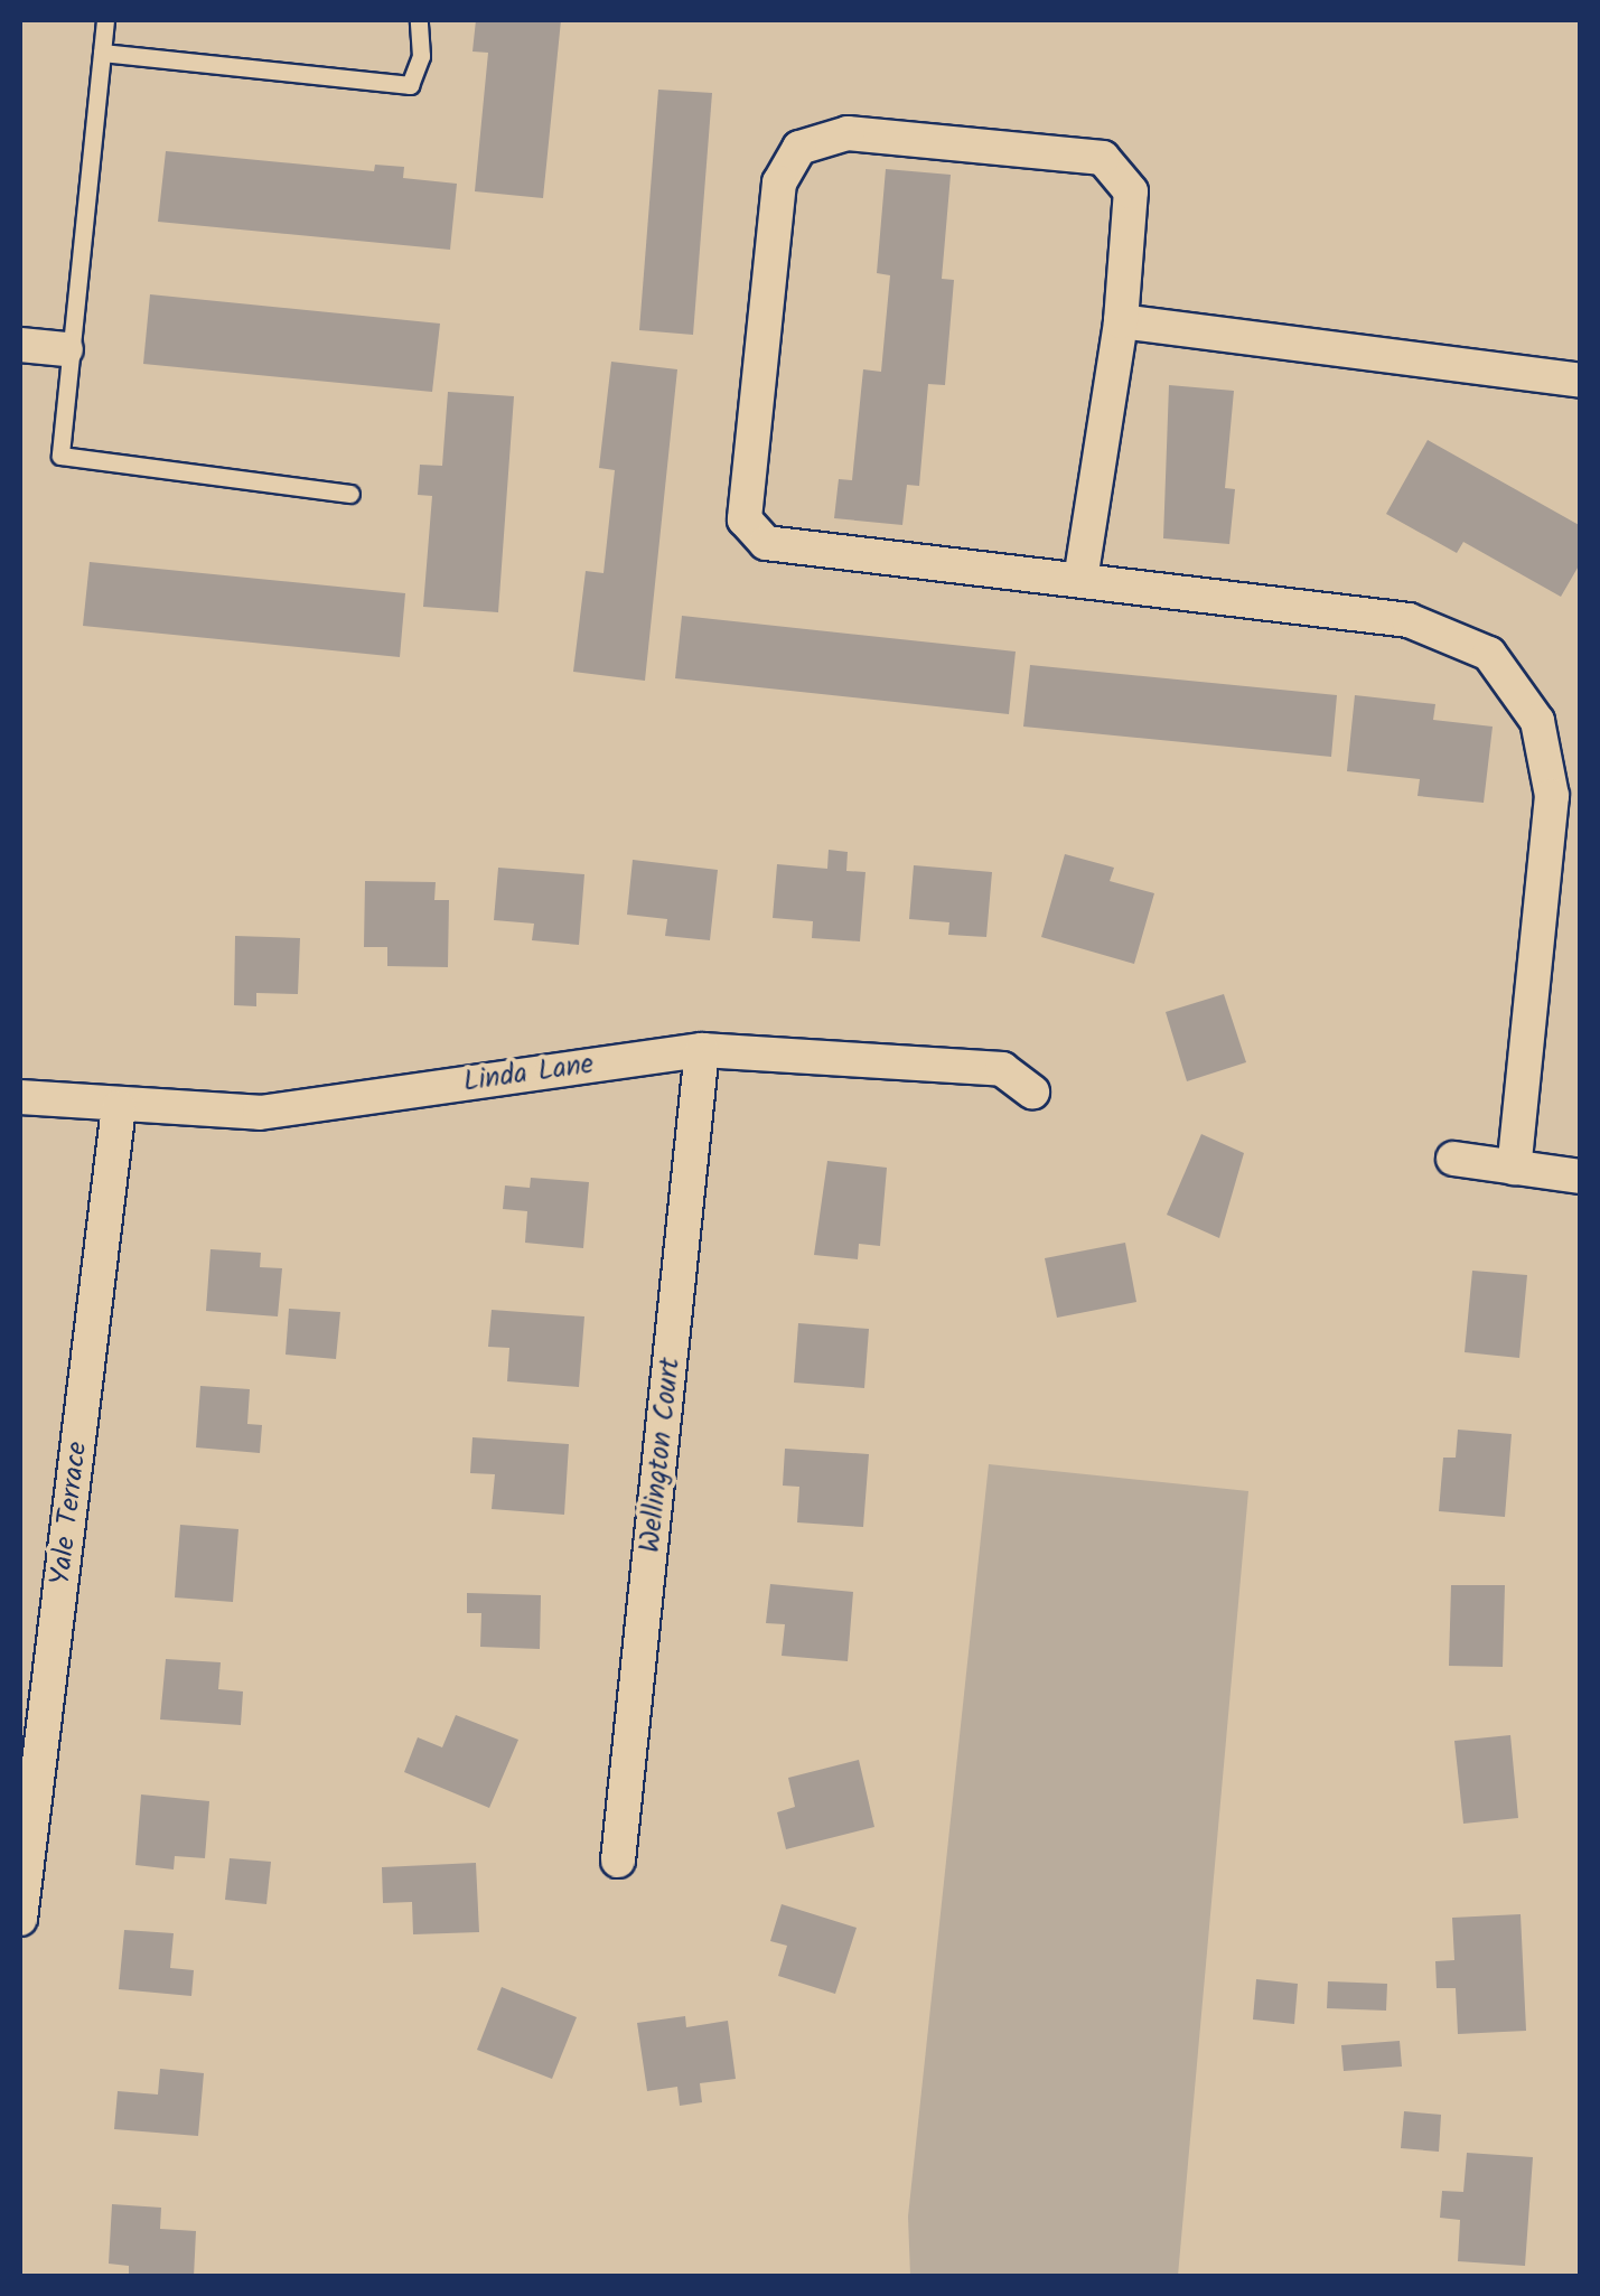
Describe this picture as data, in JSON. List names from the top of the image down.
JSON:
{
  "streets": {
    "street": ["Linda Lane", "Wellington Court", "Yale Terrace"]
  },
  "crossings": [
    ["Linda Lane", "Wellington Court"],
    ["Linda Lane", "Yale Terrace"]
  ]
}
